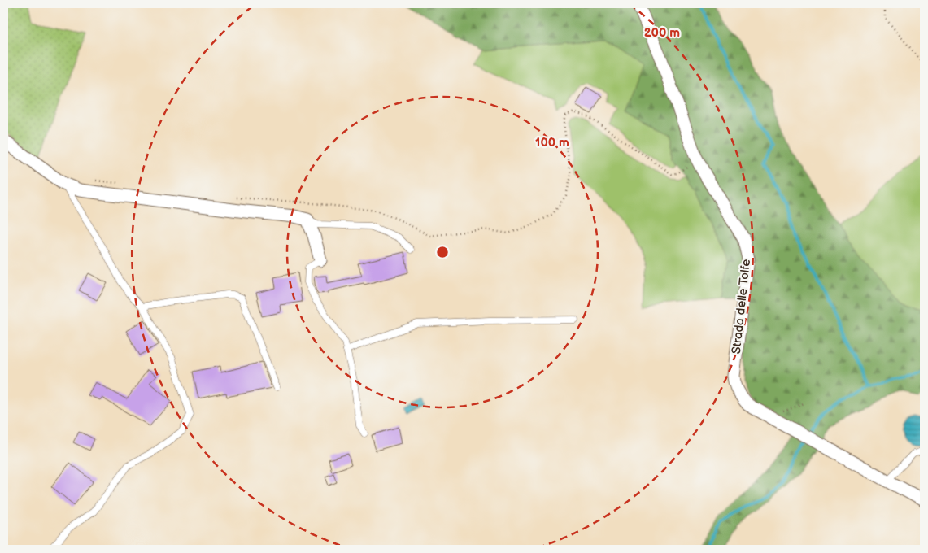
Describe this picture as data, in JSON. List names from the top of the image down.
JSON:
{
  "streets": {
    "street": ["Strada delle Tolfe"]
  },
  "rings": ["200 m", "100 m"]
}
